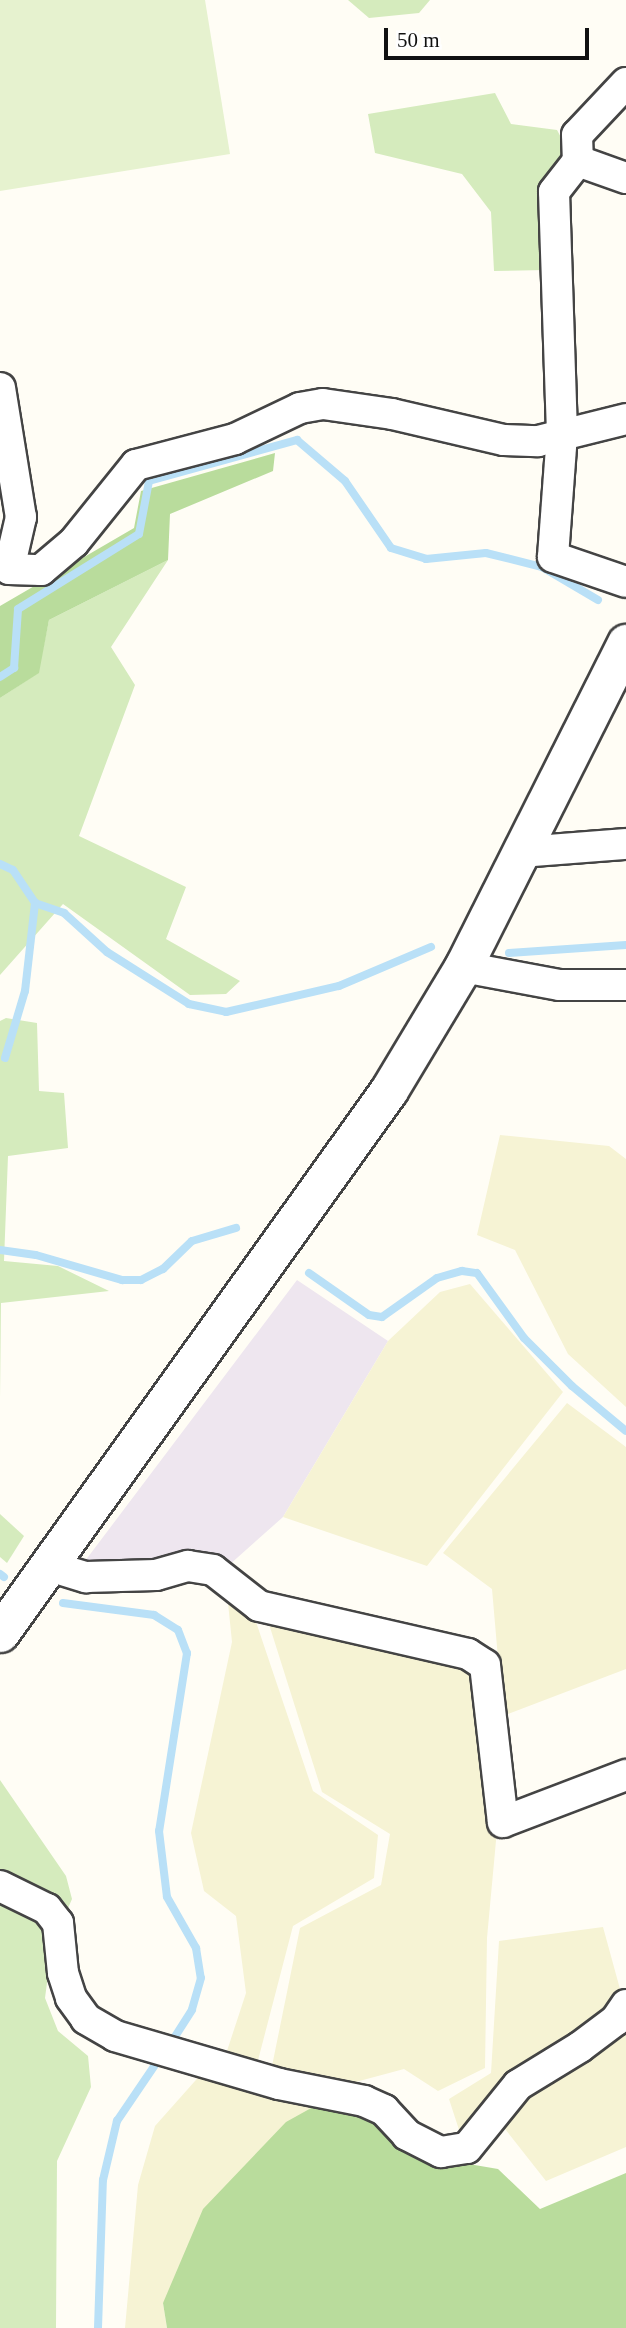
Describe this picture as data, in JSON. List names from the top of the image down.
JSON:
{
  "scale_bar": "50 m"
}
